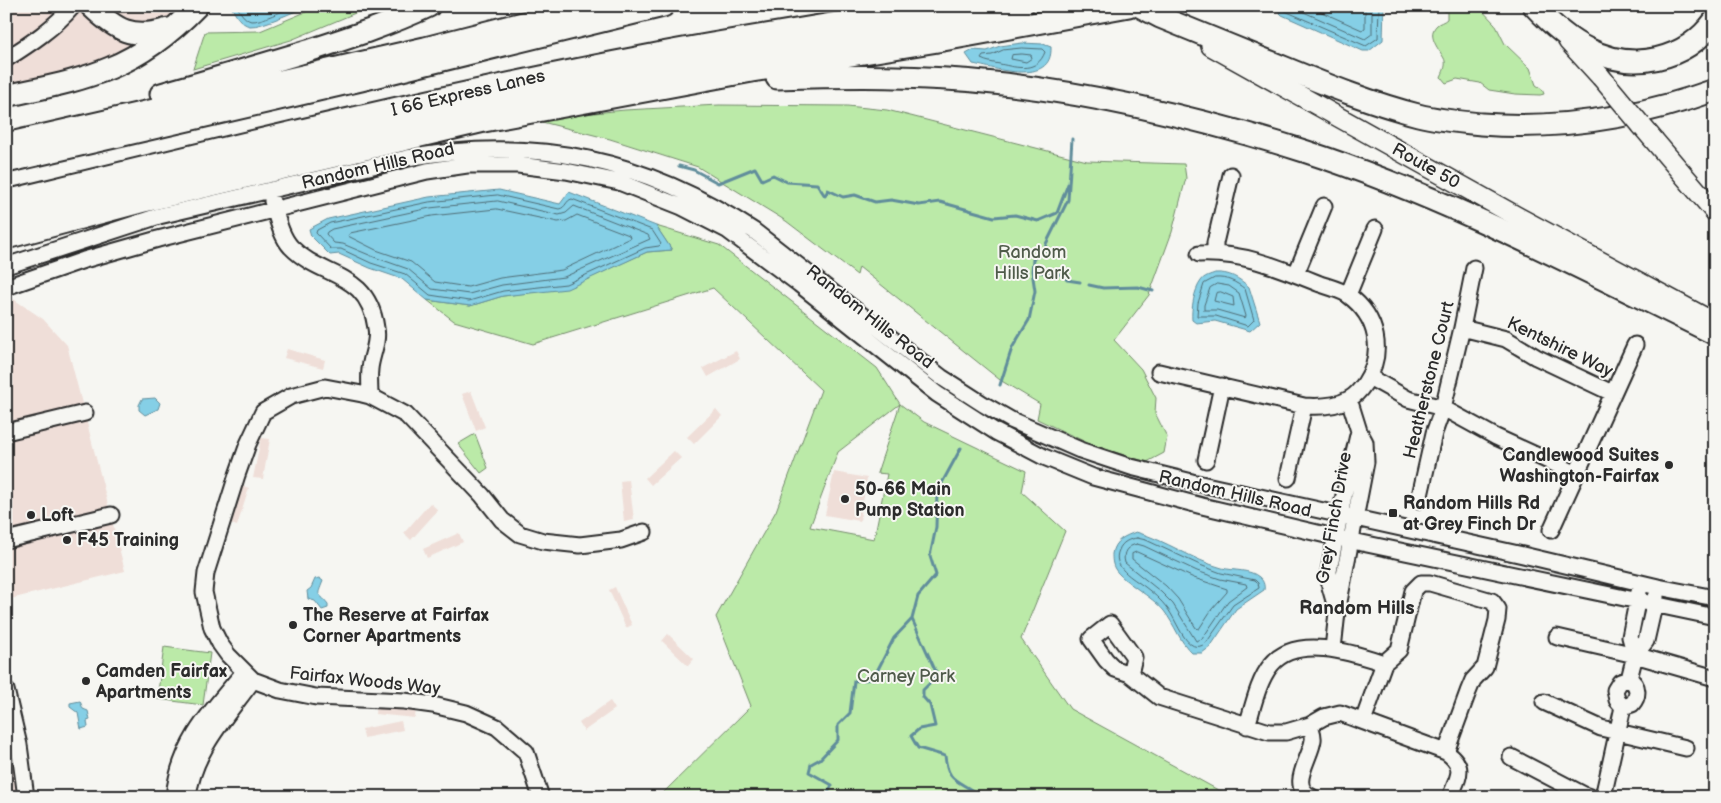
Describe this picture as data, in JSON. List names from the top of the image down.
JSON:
{
  "streets": {
    "highway": ["I 66 Express Lanes", "Route 50"],
    "street": [
      "Random Hills Road",
      "Kentshire Way",
      "Heatherstone Court",
      "Grey Finch Drive",
      "Fairfax Woods Way"
    ]
  },
  "crossings": [
    ["Random Hills Road", "Grey Finch Drive"],
    ["Kentshire Way", "Heatherstone Court"]
  ],
  "districts": ["Random Hills"],
  "parks": ["Random Hills Park", "Carney Park"],
  "places": {
    "other": [
      "Candlewood Suites Washington-Fairfax",
      "50-66 Main Pump Station",
      "Loft",
      "F45 Training",
      "The Reserve at Fairfax Corner Apartments",
      "Camden Fairfax Apartments"
    ],
    "transit": ["Random Hills Rd at Grey Finch Dr"]
  }
}
